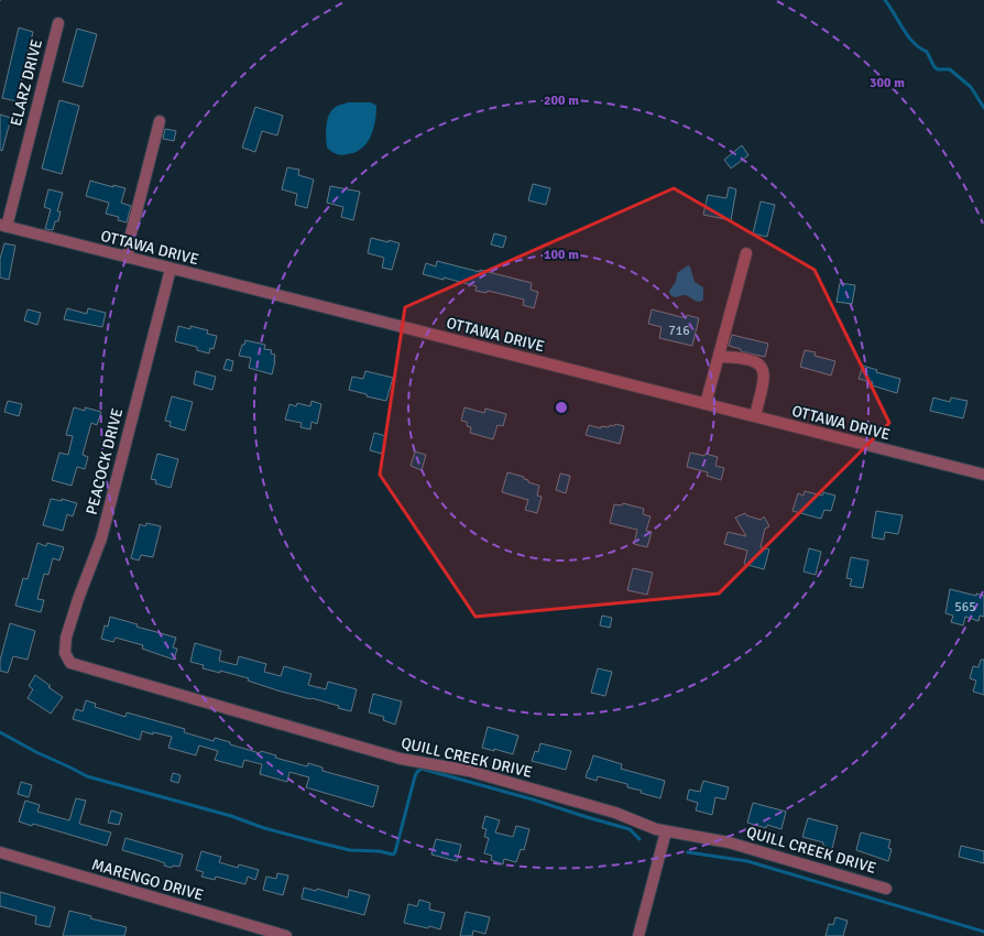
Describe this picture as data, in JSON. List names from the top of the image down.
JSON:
{
  "streets": {
    "street": [
      "ELARZ DRIVE",
      "OTTAWA DRIVE",
      "PEACOCK DRIVE",
      "QUILL CREEK DRIVE",
      "MARENGO DRIVE"
    ]
  },
  "crossings": [
    ["ELARZ DRIVE", "OTTAWA DRIVE"],
    ["OTTAWA DRIVE", "PEACOCK DRIVE"],
    ["PEACOCK DRIVE", "QUILL CREEK DRIVE"]
  ],
  "house_numbers": ["716", "565"],
  "rings": ["300 m", "200 m", "100 m"]
}
